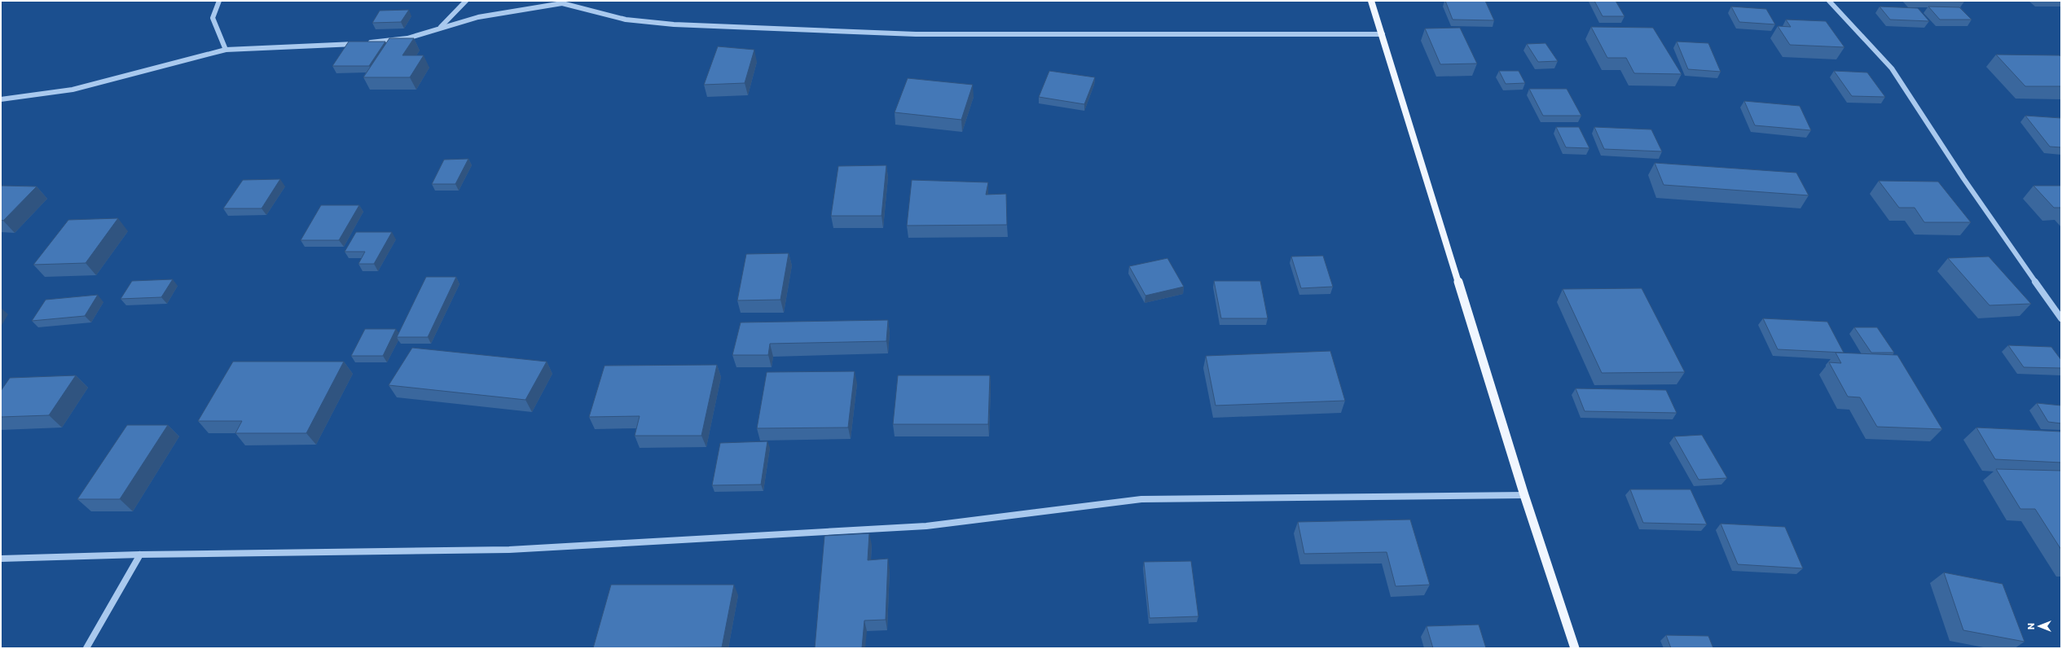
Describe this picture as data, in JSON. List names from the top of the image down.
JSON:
{
  "north": "left"
}
